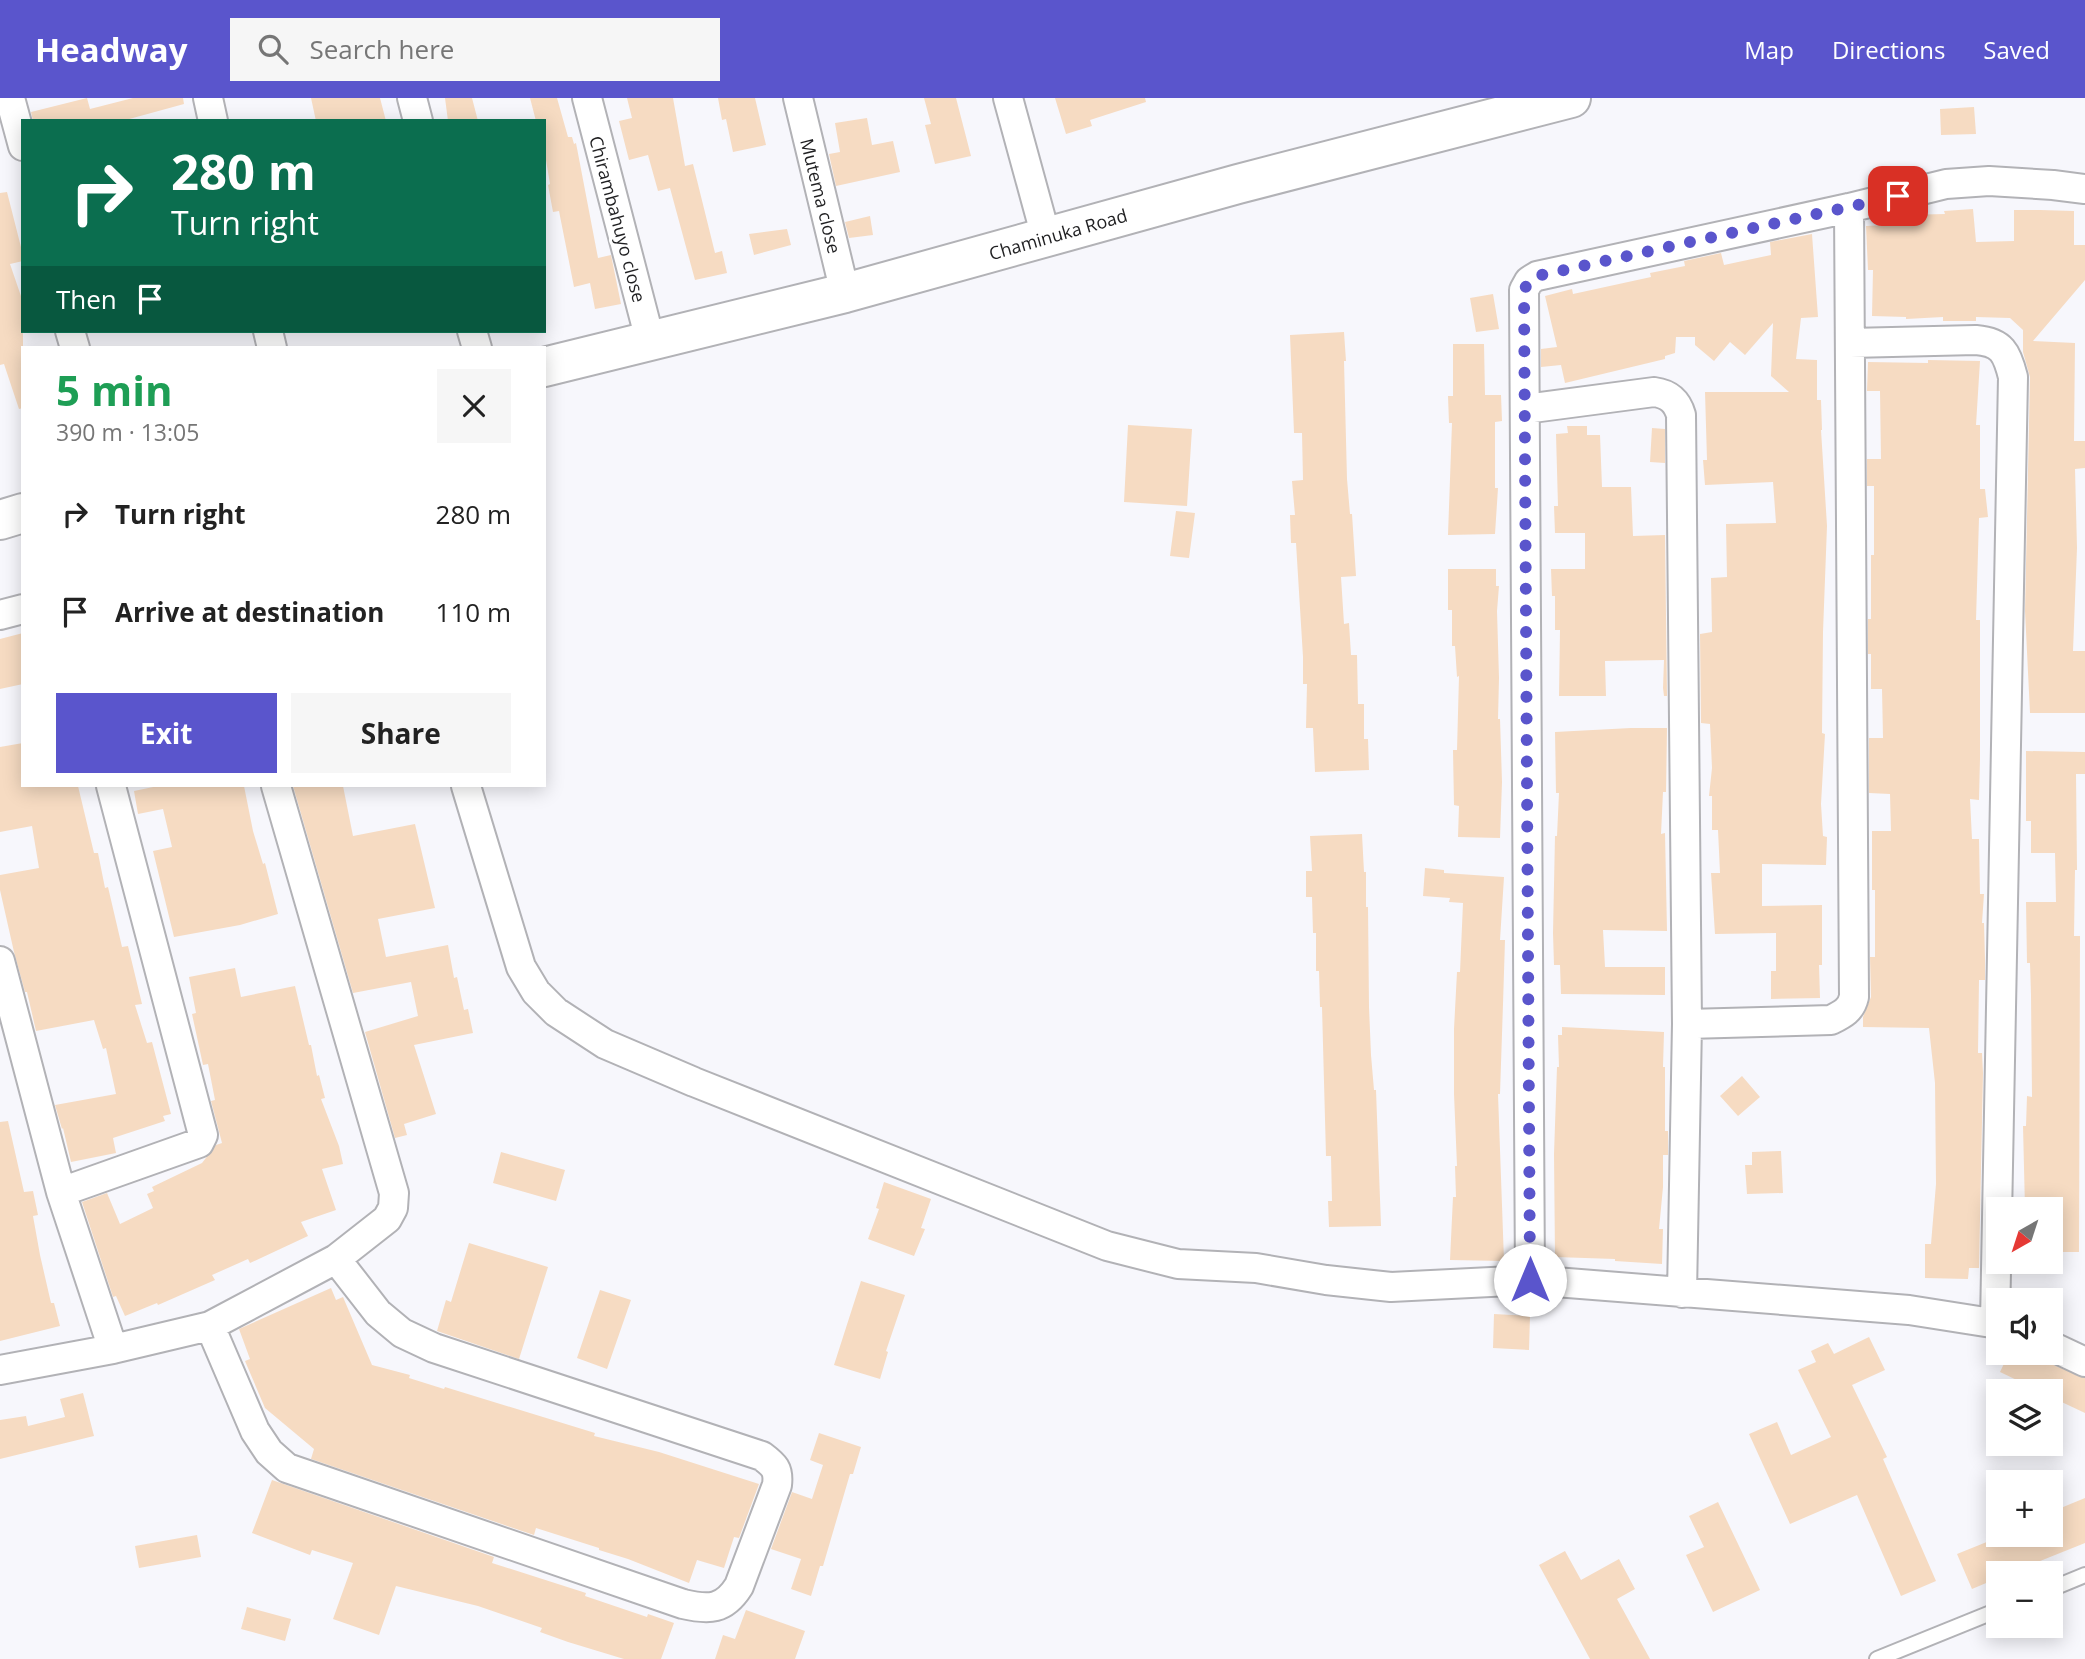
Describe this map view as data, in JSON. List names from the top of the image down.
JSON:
{
  "streets": {
    "main road": ["Chaminuka Road"],
    "street": ["Mutema close", "Chirambahuyo close"]
  },
  "crossings": [
    ["Mutema close", "Chaminuka Road"],
    ["Chirambahuyo close", "Chaminuka Road"]
  ],
  "north": "bottom left",
  "page": {
    "header": "Headway",
    "search": "Search here",
    "nav": ["Map", "Directions", "Saved"],
    "turn": ["280 m", "Turn right"],
    "then": "Then",
    "heading": ["5 min", "390 m · 13:05"],
    "list": [
      {
        "name": "Turn right",
        "value": "280 m"
      },
      {
        "name": "Arrive at destination",
        "value": "110 m"
      }
    ],
    "buttons": ["Exit", "Share"],
    "map_buttons": ["+", "−"]
  }
}
